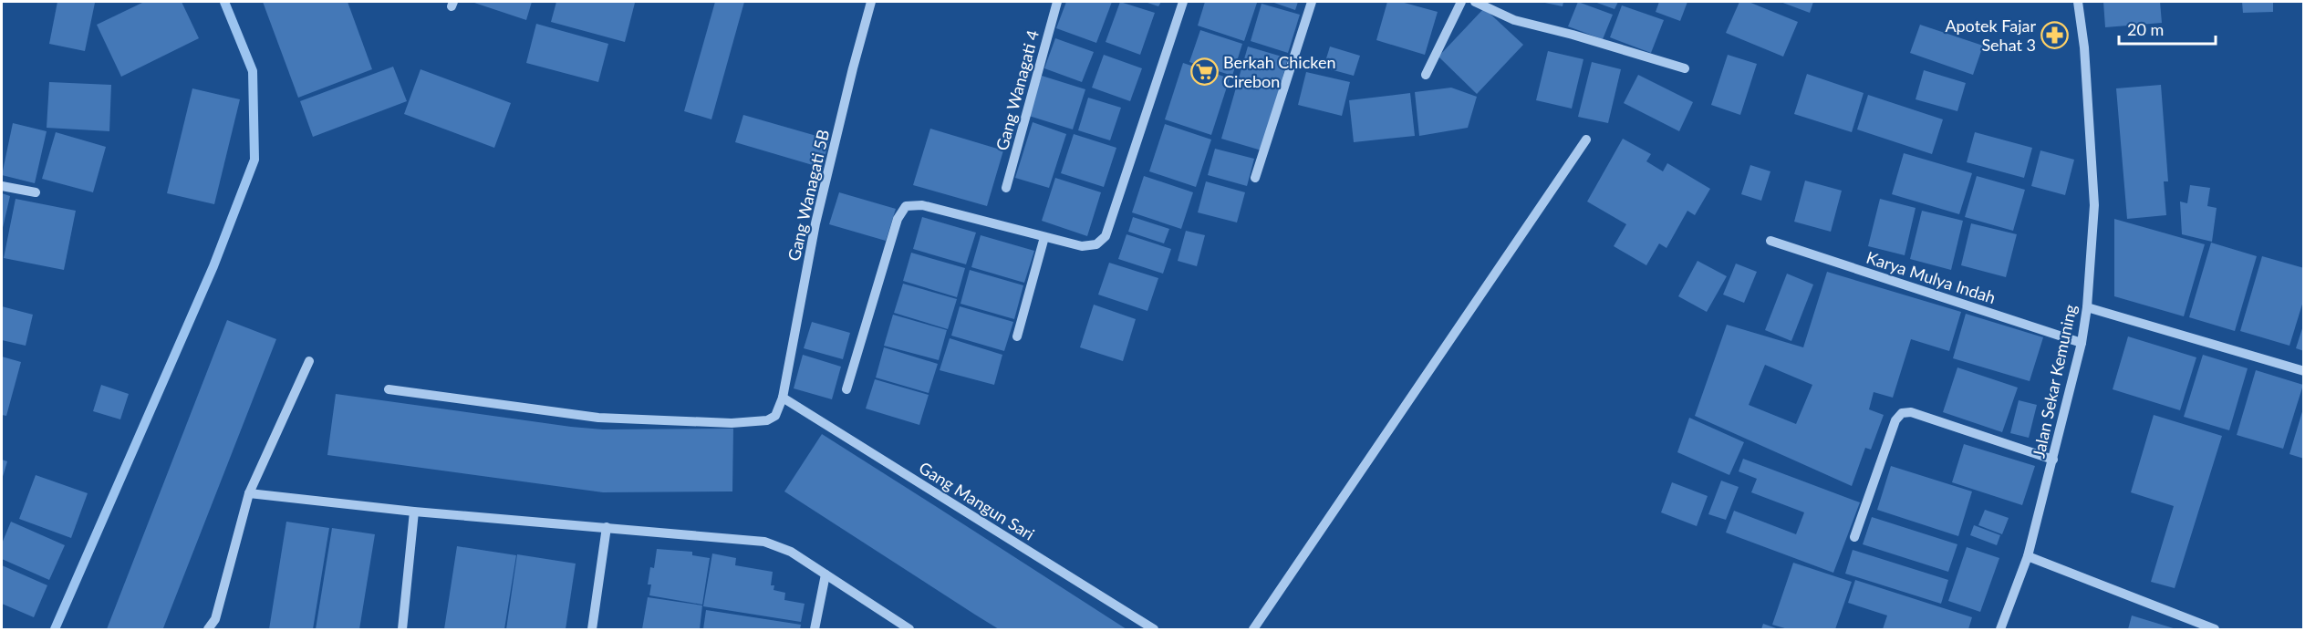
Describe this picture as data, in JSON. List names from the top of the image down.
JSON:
{
  "streets": {
    "street": [
      "Gang Wanagati 4",
      "Gang Wanagati 5B",
      "Karya Mulya Indah",
      "Jalan Sekar Kemuning",
      "Gang Mangun Sari"
    ]
  },
  "crossings": [
    ["Gang Wanagati 5B", "Gang Mangun Sari"],
    ["Karya Mulya Indah", "Jalan Sekar Kemuning"]
  ],
  "places": {
    "pharmacy": ["Apotek Fajar Sehat 3"],
    "supermarket": ["Berkah Chicken Cirebon"]
  },
  "scale_bar": "20 m"
}
